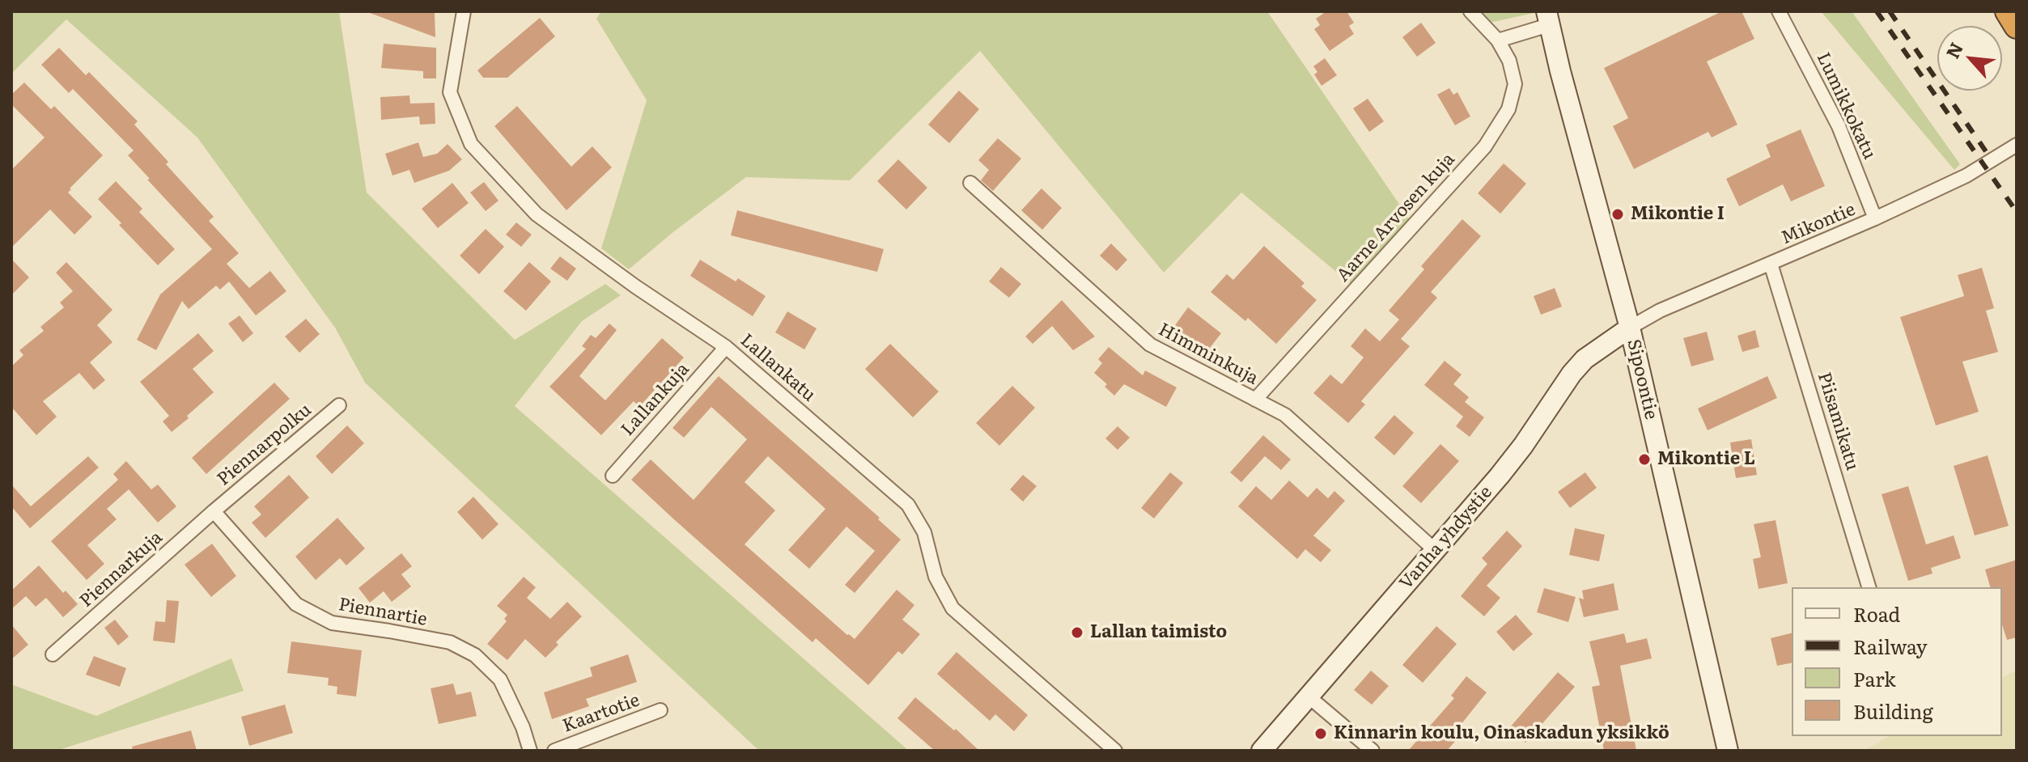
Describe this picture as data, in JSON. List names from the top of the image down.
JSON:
{
  "streets": {
    "street": [
      "Lumikkokatu",
      "Aarne Arvosen kuja",
      "Mikontie",
      "Himminkuja",
      "Lallankatu",
      "Sipoontie",
      "Lallankuja",
      "Piisamikatu",
      "Piennarpolku",
      "Vanha yhdystie",
      "Piennarkuja",
      "Piennartie",
      "Kaartotie"
    ]
  },
  "crossings": [
    ["Lumikkokatu", "Mikontie"],
    ["Aarne Arvosen kuja", "Himminkuja"],
    ["Mikontie", "Sipoontie"],
    ["Mikontie", "Piisamikatu"],
    ["Mikontie", "Vanha yhdystie"],
    ["Himminkuja", "Vanha yhdystie"],
    ["Lallankatu", "Lallankuja"],
    ["Sipoontie", "Vanha yhdystie"],
    ["Piennarpolku", "Piennarkuja"],
    ["Piennarpolku", "Piennartie"],
    ["Piennarkuja", "Piennartie"]
  ],
  "places": [
    "Mikontie I",
    "Mikontie L",
    "Lallan taimisto",
    "Kinnarin koulu, Oinaskadun yksikkö"
  ],
  "legend": [
    "Road",
    "Railway",
    "Park",
    "Building"
  ],
  "north": "top left"
}
